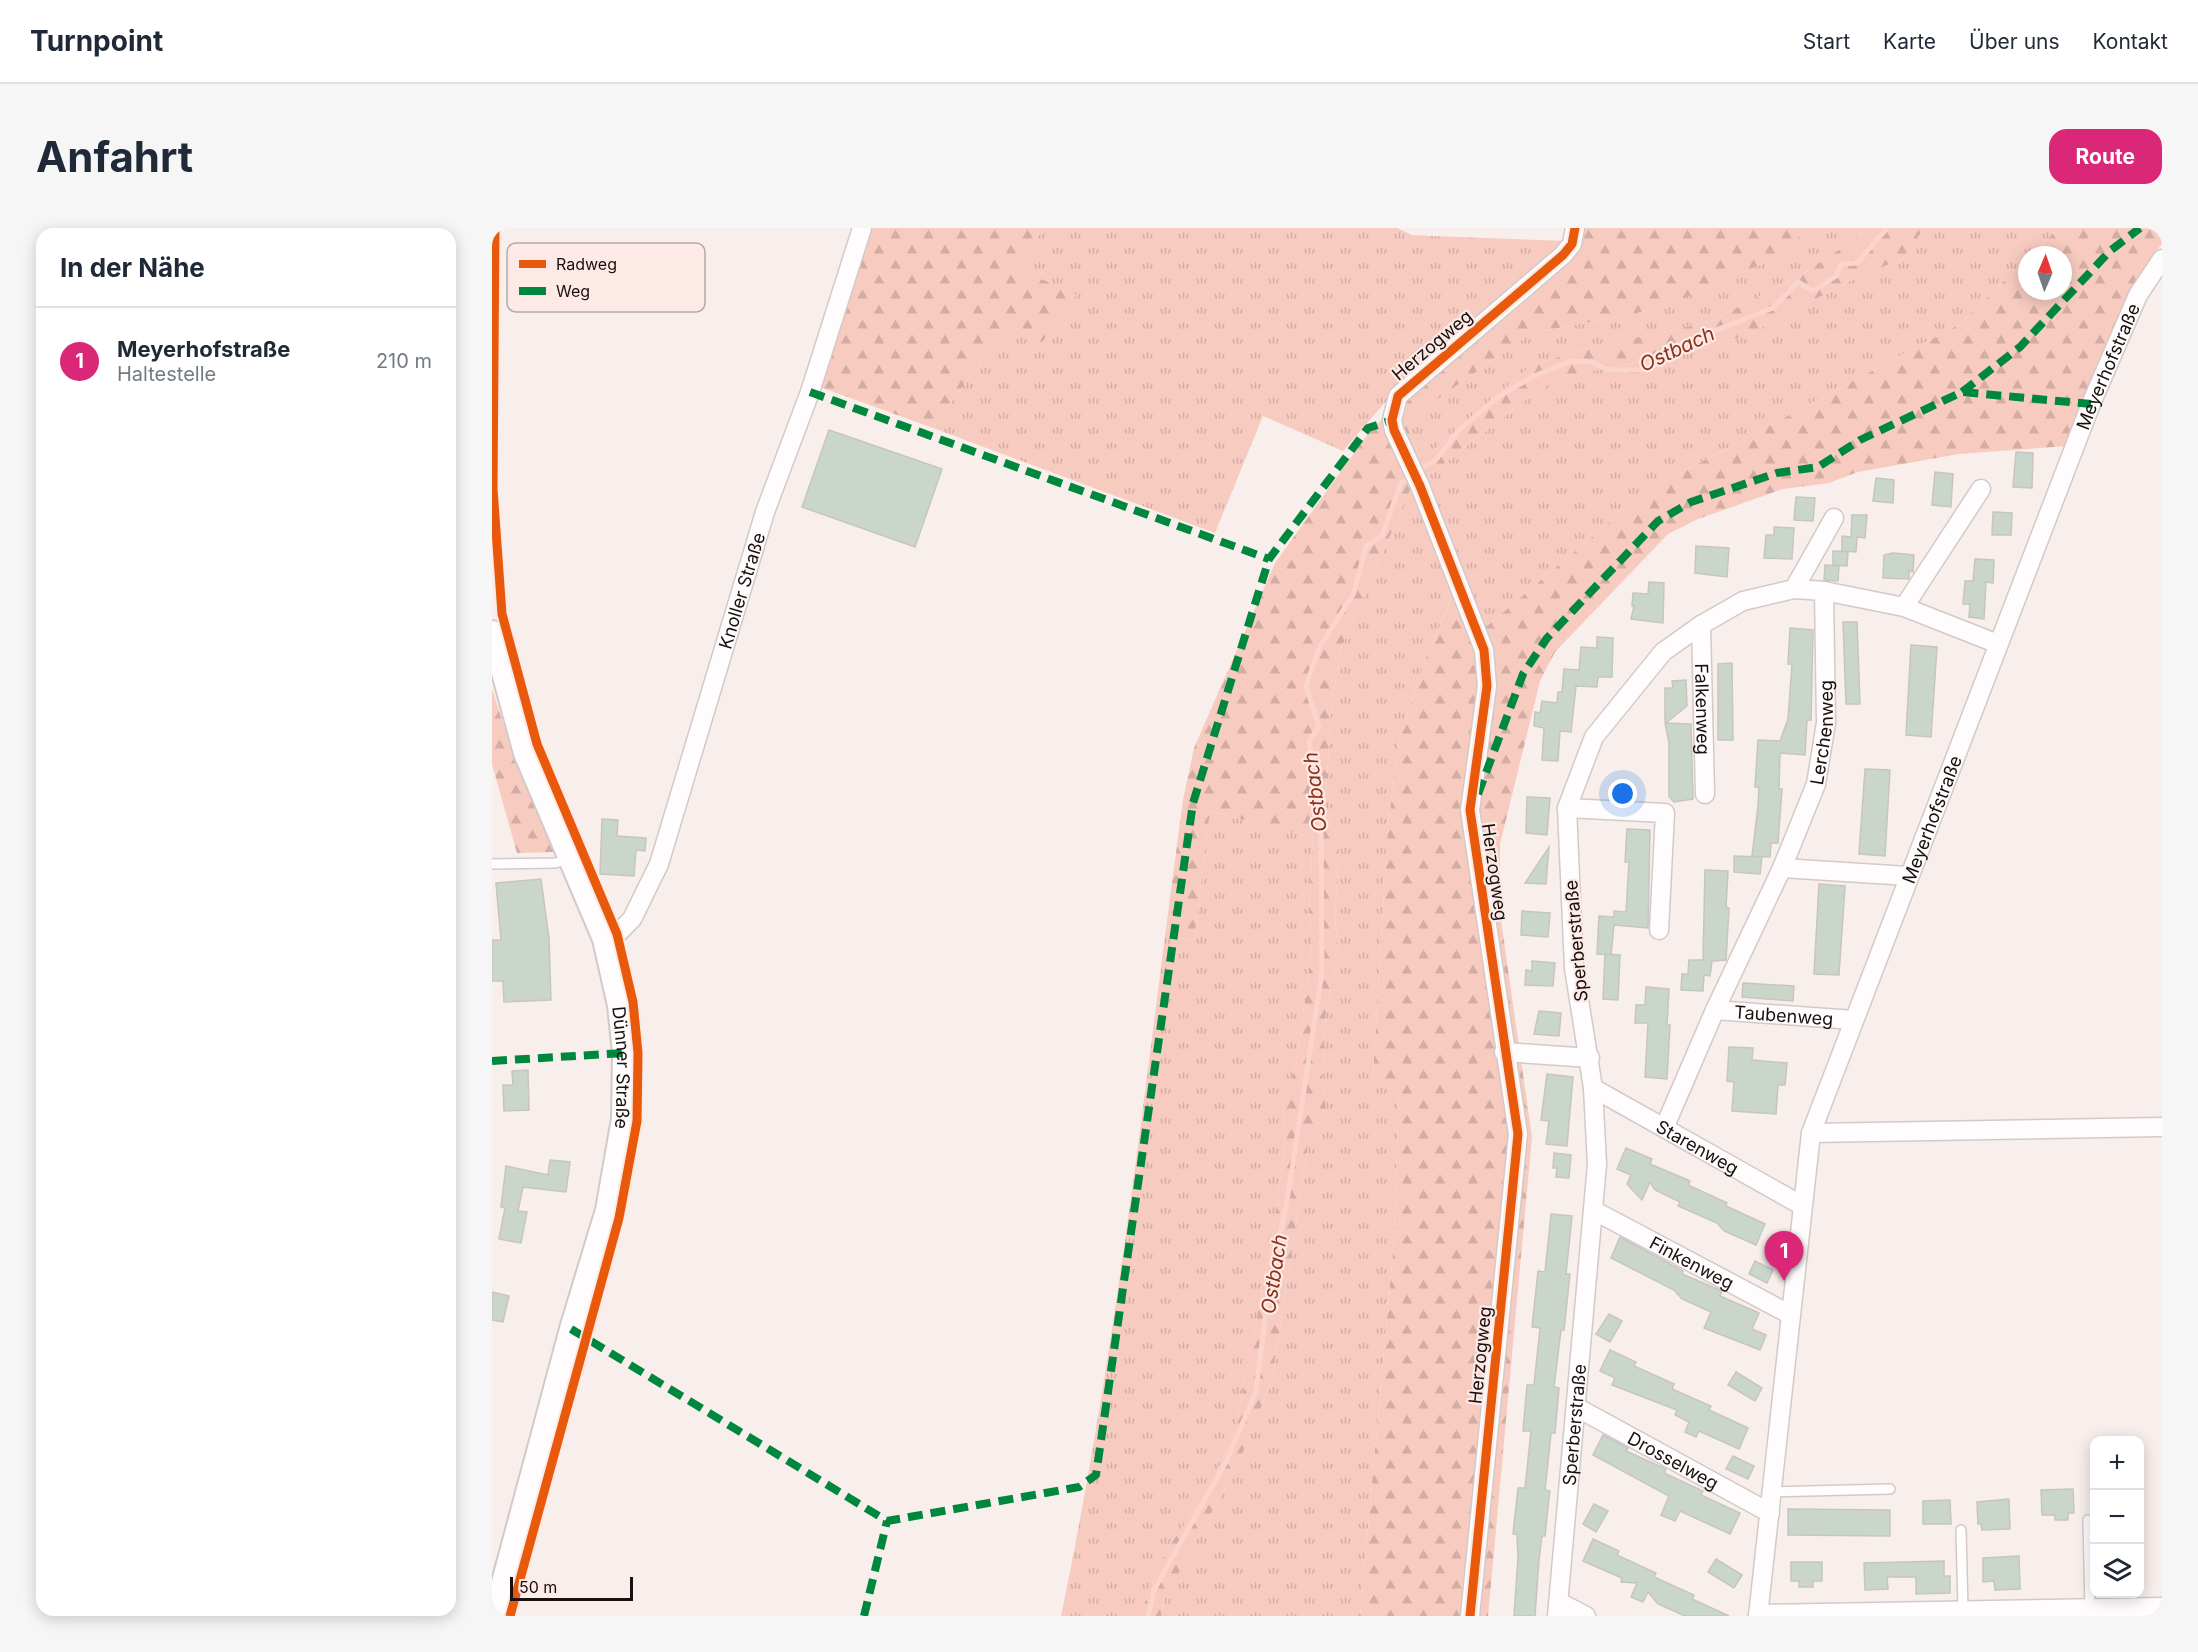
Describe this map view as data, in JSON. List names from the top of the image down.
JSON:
{
  "streets": {
    "street": [
      "Herzogweg",
      "Meyerhofstraße",
      "Knoller Straße",
      "Falkenweg",
      "Lerchenweg",
      "Sperberstraße",
      "Taubenweg",
      "Dünner Straße",
      "Starenweg",
      "Finkenweg",
      "Drosselweg"
    ]
  },
  "crossings": [
    ["Meyerhofstraße", "Sperberstraße"],
    ["Meyerhofstraße", "Taubenweg"],
    ["Meyerhofstraße", "Starenweg"],
    ["Meyerhofstraße", "Finkenweg"],
    ["Meyerhofstraße", "Drosselweg"],
    ["Knoller Straße", "Dünner Straße"],
    ["Falkenweg", "Sperberstraße"],
    ["Lerchenweg", "Sperberstraße"],
    ["Lerchenweg", "Taubenweg"],
    ["Lerchenweg", "Starenweg"],
    ["Sperberstraße", "Starenweg"],
    ["Sperberstraße", "Finkenweg"],
    ["Sperberstraße", "Drosselweg"]
  ],
  "water": ["Ostbach"],
  "legend": ["Radweg", "Weg"],
  "scale_bar": "50 m",
  "north": "top",
  "page": {
    "header": "Turnpoint",
    "nav": [
      "Start",
      "Karte",
      "Über uns",
      "Kontakt"
    ],
    "buttons": "Route",
    "title": "Anfahrt",
    "heading": "In der Nähe",
    "list": [
      {
        "mark": "1",
        "name": "Meyerhofstraße",
        "note": "Haltestelle",
        "value": "210 m"
      }
    ],
    "pins": "1",
    "map_buttons": ["+", "−"],
    "scale": "50 m"
  }
}
